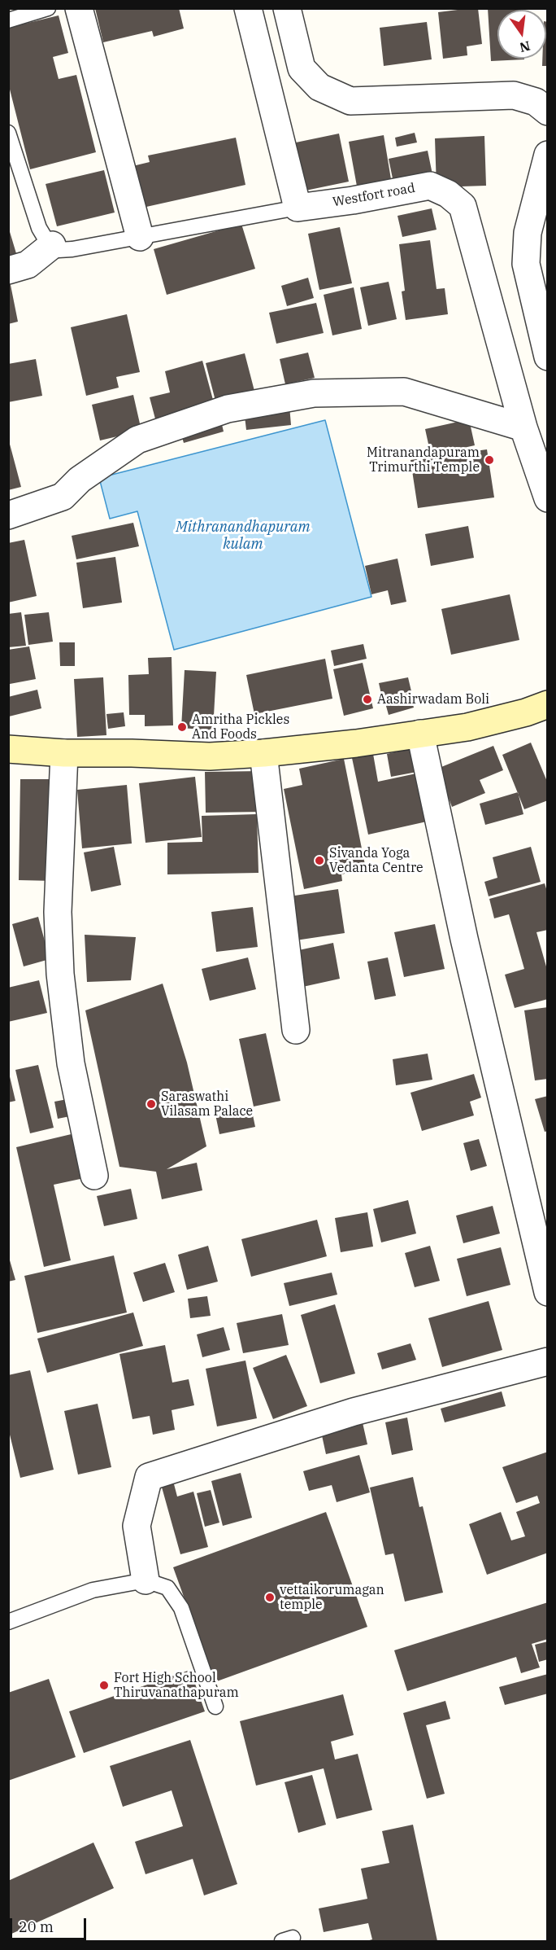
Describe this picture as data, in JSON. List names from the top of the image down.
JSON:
{
  "streets": {
    "street": ["Westfort road"]
  },
  "water": ["Mithranandhapuram kulam"],
  "places": [
    "Mitranandapuram Trimurthi Temple",
    "Aashirwadam Boli",
    "Amritha Pickles And Foods",
    "Sivanda Yoga Vedanta Centre",
    "Saraswathi Vilasam Palace",
    "vettaikorumagan temple",
    "Fort High School Thiruvanathapuram"
  ],
  "scale_bar": "20 m",
  "north": "bottom"
}
